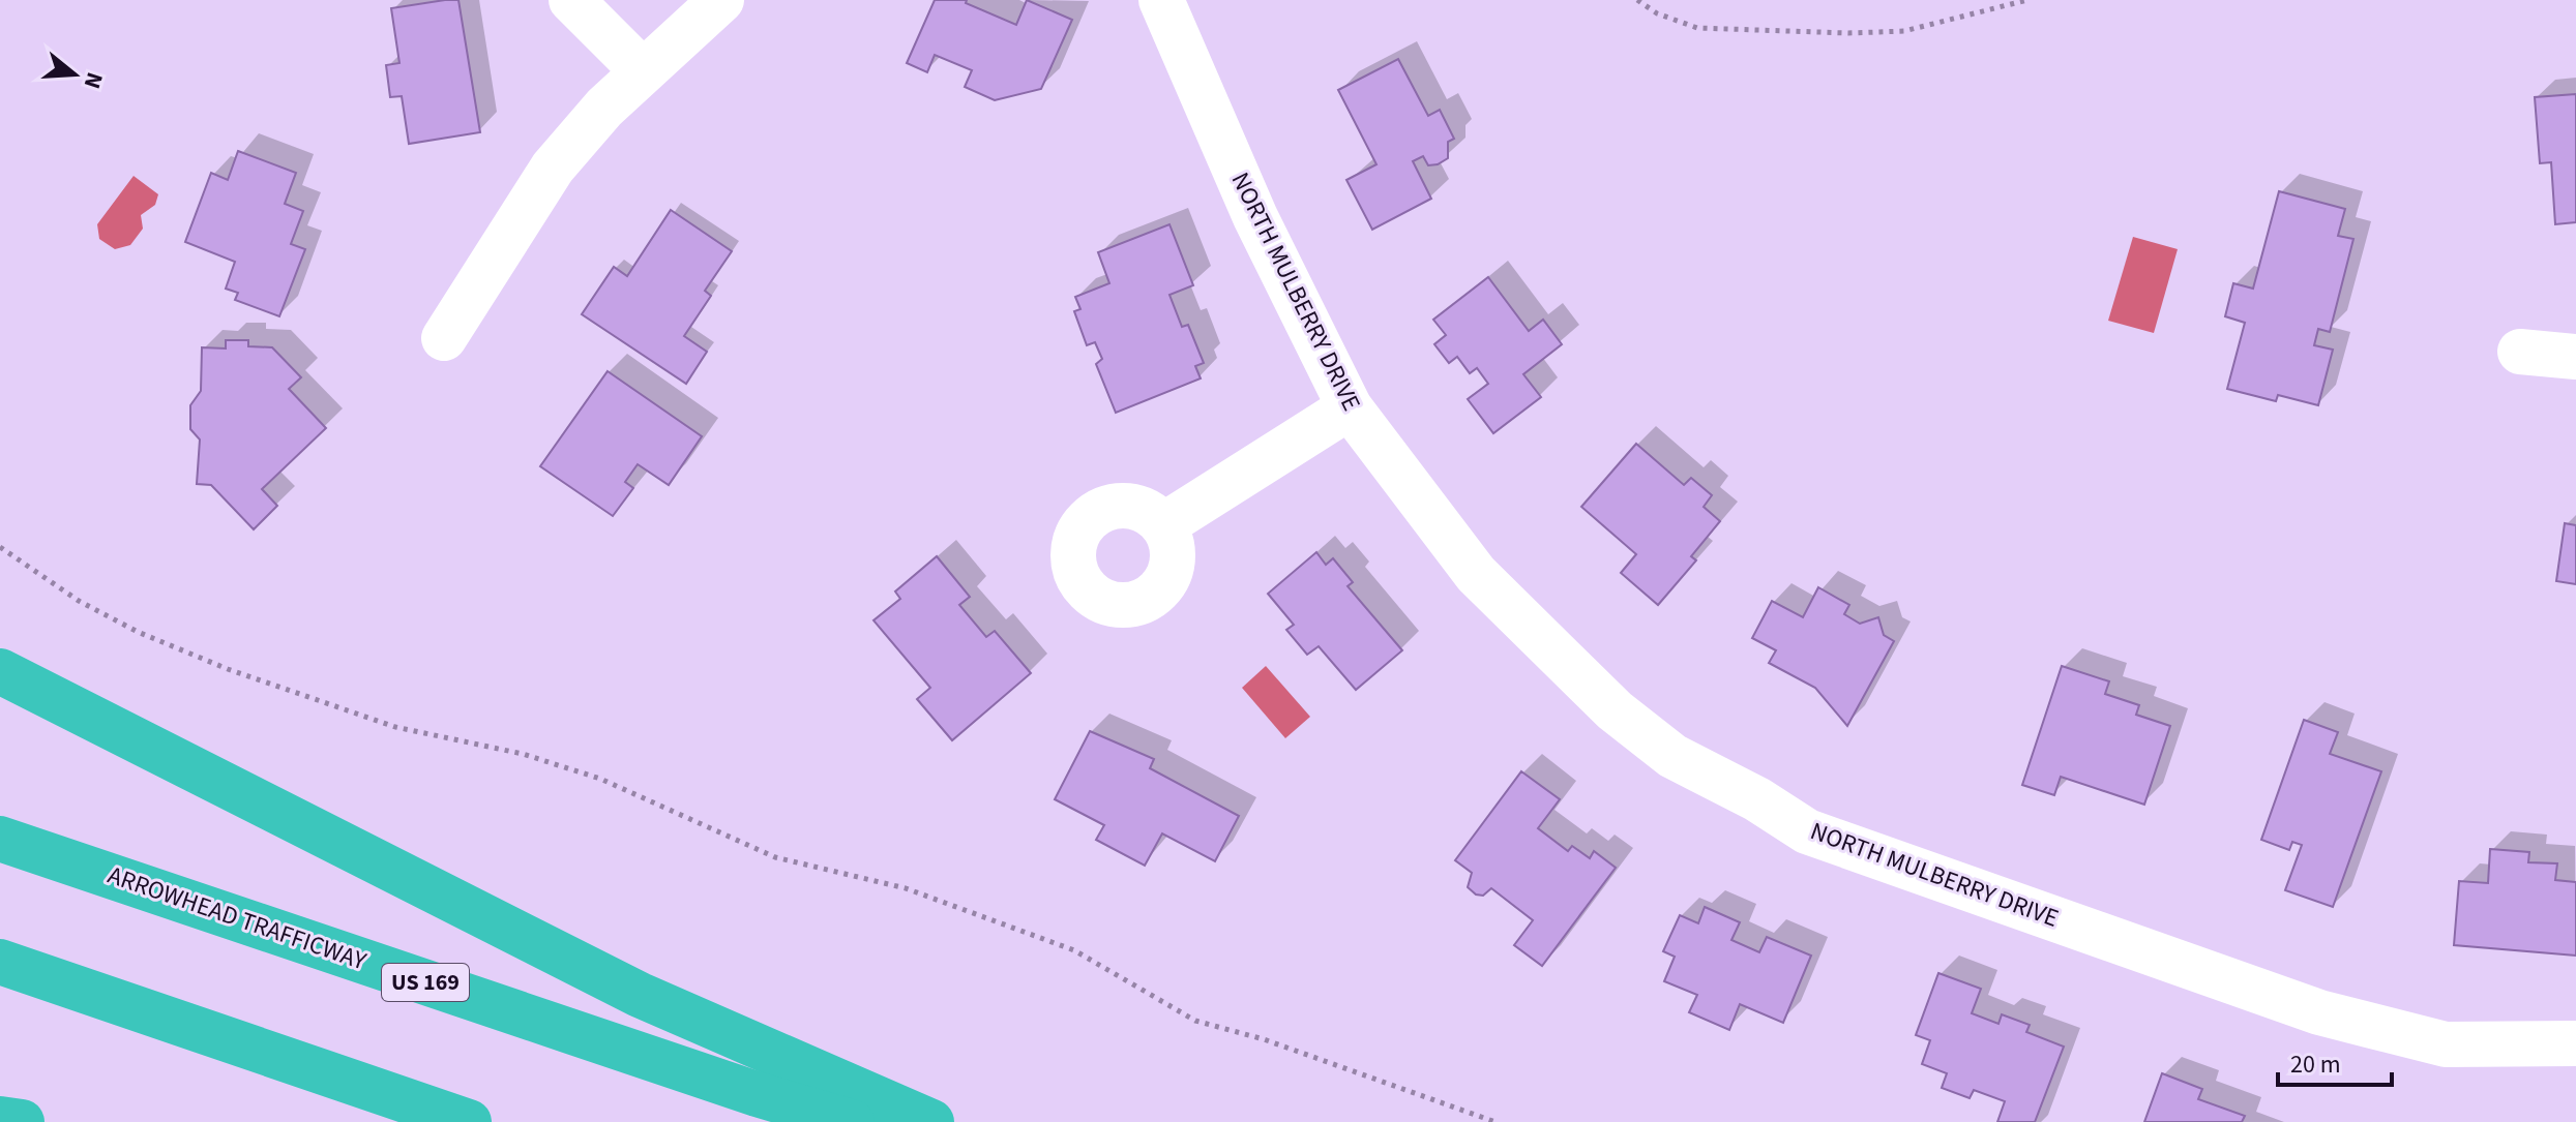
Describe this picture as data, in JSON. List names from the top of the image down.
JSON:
{
  "streets": {
    "highway": ["ARROWHEAD TRAFFICWAY", "US 169"],
    "street": ["NORTH MULBERRY DRIVE"]
  },
  "scale_bar": "20 m",
  "north": "right"
}
